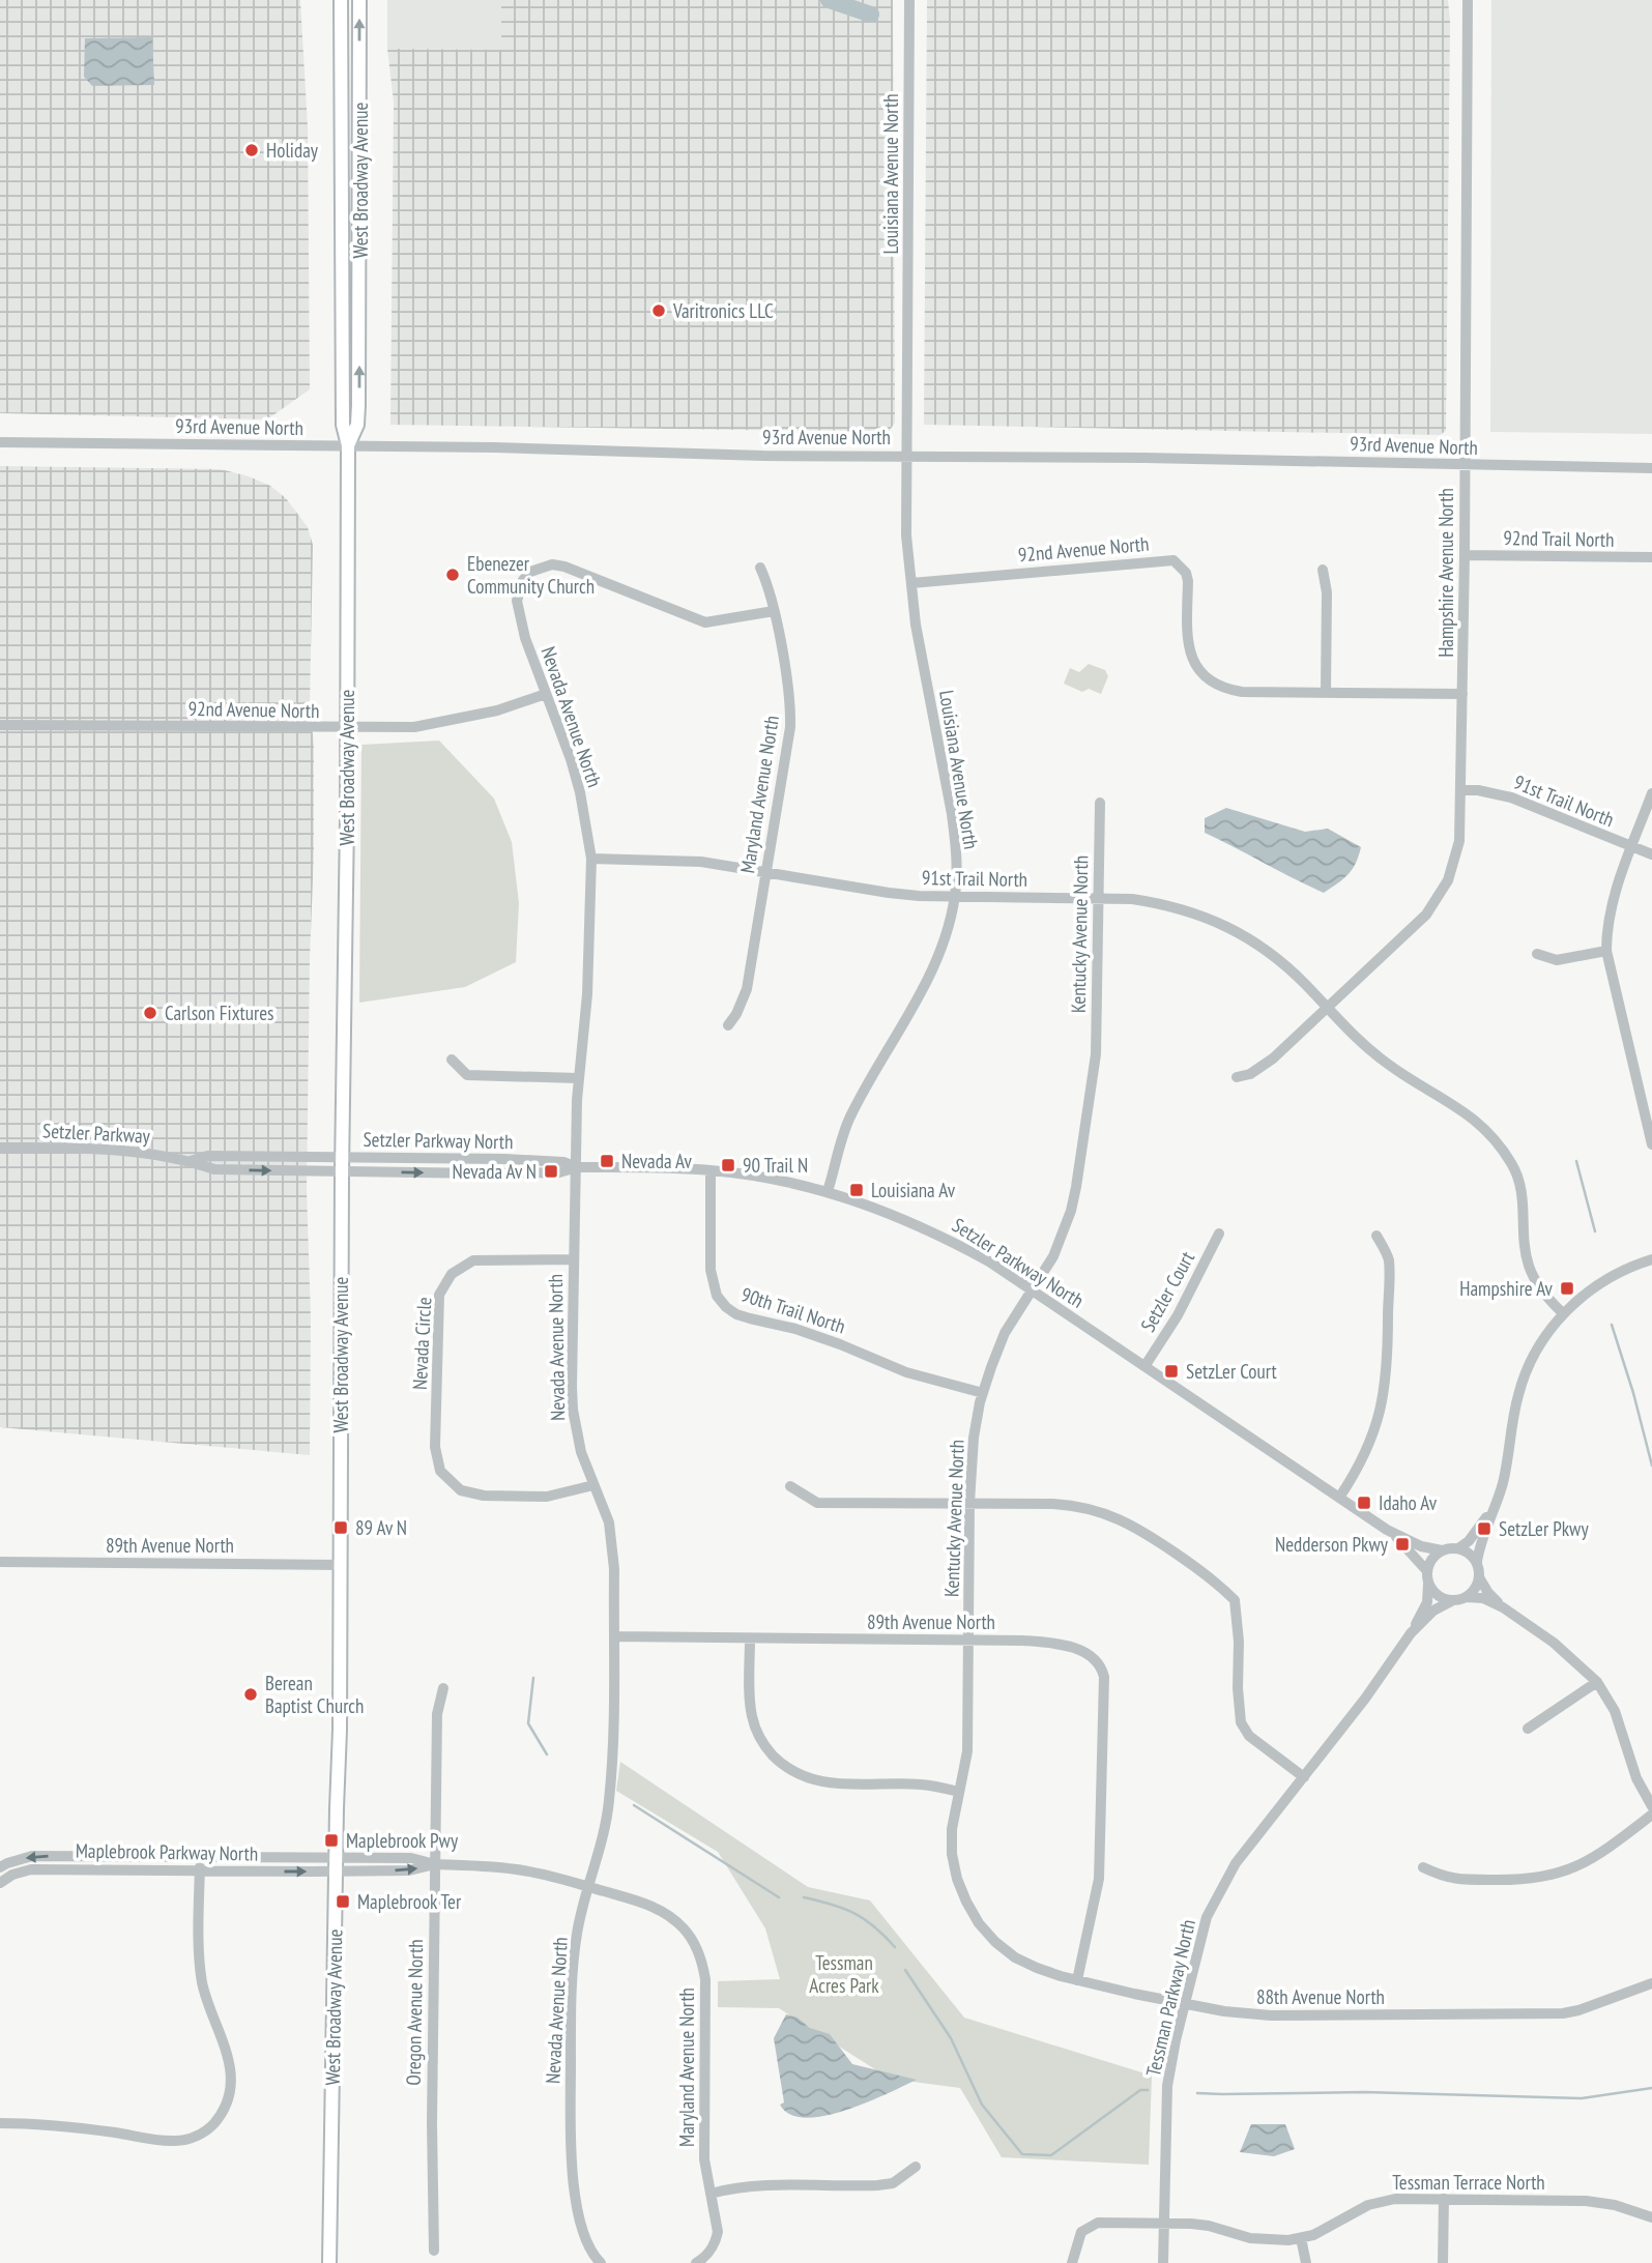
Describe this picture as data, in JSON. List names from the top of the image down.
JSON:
{
  "streets": {
    "main road": ["West Broadway Avenue"],
    "street": [
      "Louisiana Avenue North",
      "93rd Avenue North",
      "92nd Trail North",
      "92nd Avenue North",
      "Hampshire Avenue North",
      "Nevada Avenue North",
      "Maryland Avenue North",
      "91st Trail North",
      "Kentucky Avenue North",
      "Setzler Parkway",
      "Setzler Parkway North",
      "Setzler Court",
      "90th Trail North",
      "Nevada Circle",
      "89th Avenue North",
      "Maplebrook Parkway North",
      "88th Avenue North",
      "Tessman Parkway North",
      "Oregon Avenue North",
      "Tessman Terrace North"
    ]
  },
  "crossings": [
    ["Louisiana Avenue North", "93rd Avenue North"],
    ["Louisiana Avenue North", "92nd Avenue North"],
    ["Louisiana Avenue North", "91st Trail North"],
    ["Louisiana Avenue North", "Setzler Parkway North"],
    ["West Broadway Avenue", "93rd Avenue North"],
    ["West Broadway Avenue", "92nd Avenue North"],
    ["West Broadway Avenue", "Maryland Avenue North"],
    ["West Broadway Avenue", "Setzler Parkway"],
    ["West Broadway Avenue", "Setzler Parkway North"],
    ["West Broadway Avenue", "89th Avenue North"],
    ["West Broadway Avenue", "Maplebrook Parkway North"],
    ["93rd Avenue North", "Hampshire Avenue North"],
    ["92nd Trail North", "Hampshire Avenue North"],
    ["92nd Avenue North", "Hampshire Avenue North"],
    ["92nd Avenue North", "Nevada Avenue North"],
    ["Hampshire Avenue North", "91st Trail North"],
    ["Nevada Avenue North", "Maryland Avenue North"],
    ["Nevada Avenue North", "91st Trail North"],
    ["Nevada Avenue North", "Setzler Parkway North"],
    ["Nevada Avenue North", "Nevada Circle"],
    ["Nevada Avenue North", "89th Avenue North"],
    ["Maryland Avenue North", "91st Trail North"],
    ["Maryland Avenue North", "Maplebrook Parkway North"],
    ["Maryland Avenue North", "Oregon Avenue North"],
    ["91st Trail North", "Kentucky Avenue North"],
    ["Kentucky Avenue North", "Setzler Parkway North"],
    ["Kentucky Avenue North", "90th Trail North"],
    ["Kentucky Avenue North", "89th Avenue North"],
    ["Kentucky Avenue North", "88th Avenue North"],
    ["Setzler Parkway", "Setzler Parkway North"],
    ["Setzler Parkway North", "Setzler Court"],
    ["Setzler Parkway North", "90th Trail North"],
    ["Setzler Parkway North", "Tessman Parkway North"],
    ["89th Avenue North", "88th Avenue North"],
    ["88th Avenue North", "Tessman Parkway North"],
    ["Tessman Parkway North", "Tessman Terrace North"]
  ],
  "parks": ["Tessman Acres Park"],
  "places": {
    "other": [
      "Holiday",
      "Varitronics LLC",
      "Ebenezer Community Church",
      "Carlson Fixtures",
      "Berean Baptist Church"
    ],
    "transit": [
      "Nevada Av",
      "90 Trail N",
      "Nevada Av N",
      "Louisiana Av",
      "Hampshire Av",
      "SetzLer Court",
      "Idaho Av",
      "89 Av N",
      "SetzLer Pkwy",
      "Nedderson Pkwy",
      "Maplebrook Pwy",
      "Maplebrook Ter"
    ]
  }
}
